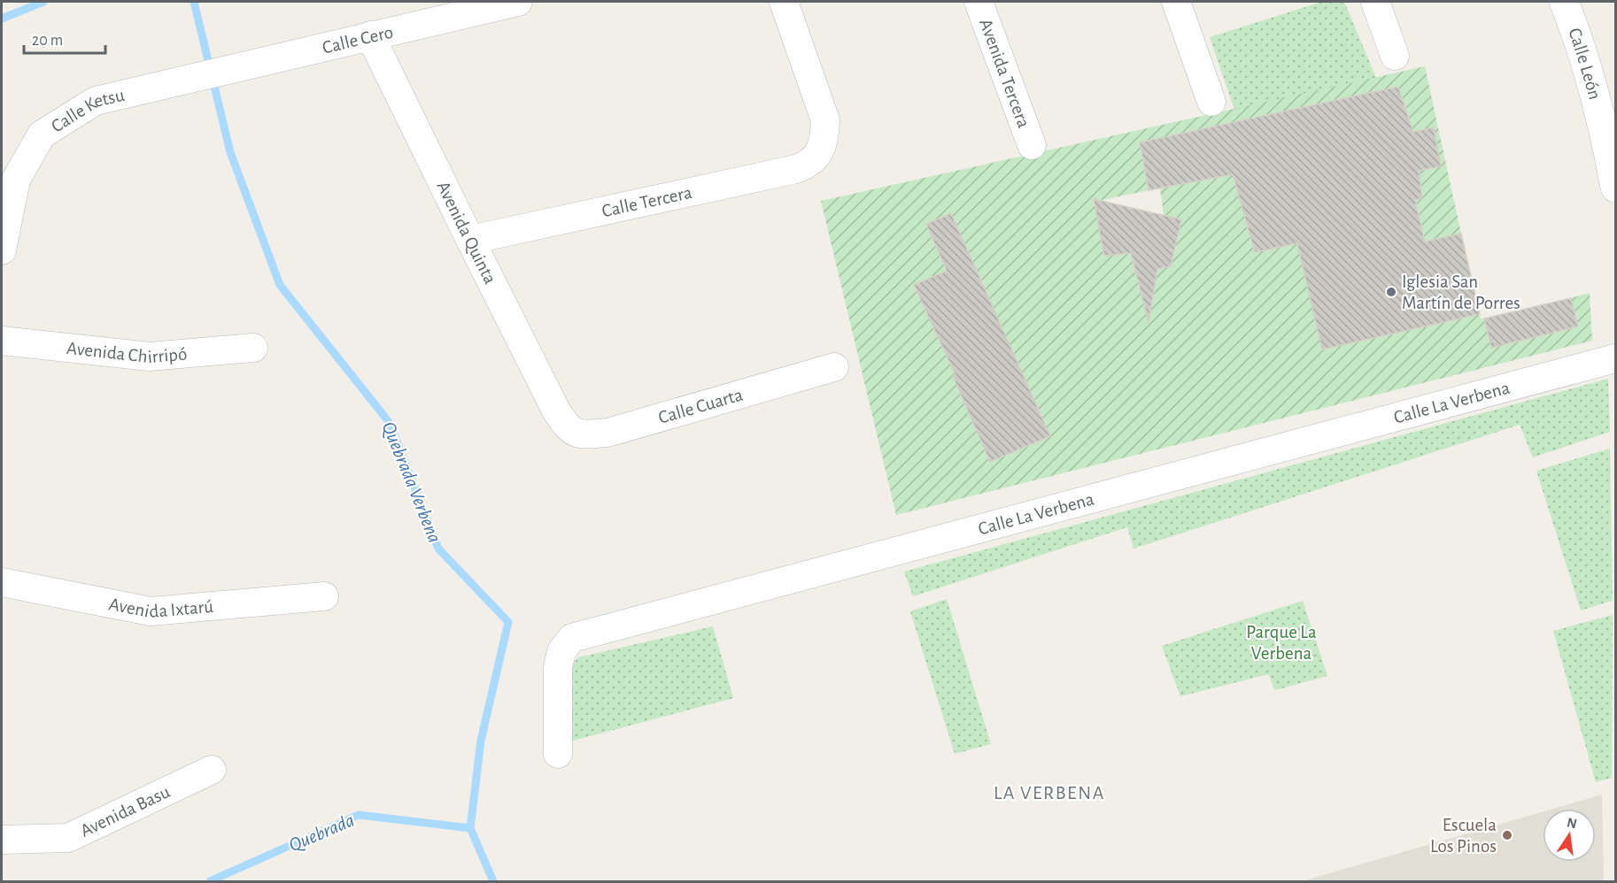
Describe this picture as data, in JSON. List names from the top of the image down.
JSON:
{
  "streets": {
    "main road": ["Calle León"],
    "street": [
      "Calle Cero",
      "Avenida Tercera",
      "Calle Ketsu",
      "Calle Tercera",
      "Avenida Quinta",
      "Avenida Chirripó",
      "Calle La Verbena",
      "Calle Cuarta",
      "Avenida Ixtarú",
      "Avenida Basu"
    ]
  },
  "crossings": [
    ["Calle Cero", "Calle Ketsu"],
    ["Calle Cero", "Avenida Quinta"],
    ["Calle Tercera", "Avenida Quinta"],
    ["Avenida Quinta", "Calle Cuarta"]
  ],
  "districts": ["LA VERBENA"],
  "water": ["Quebrada Verbena", "Quebrada"],
  "parks": ["Parque La Verbena"],
  "places": ["Iglesia San Martín de Porres", "Escuela Los Pinos"],
  "scale_bar": "20 m",
  "north": "top"
}
